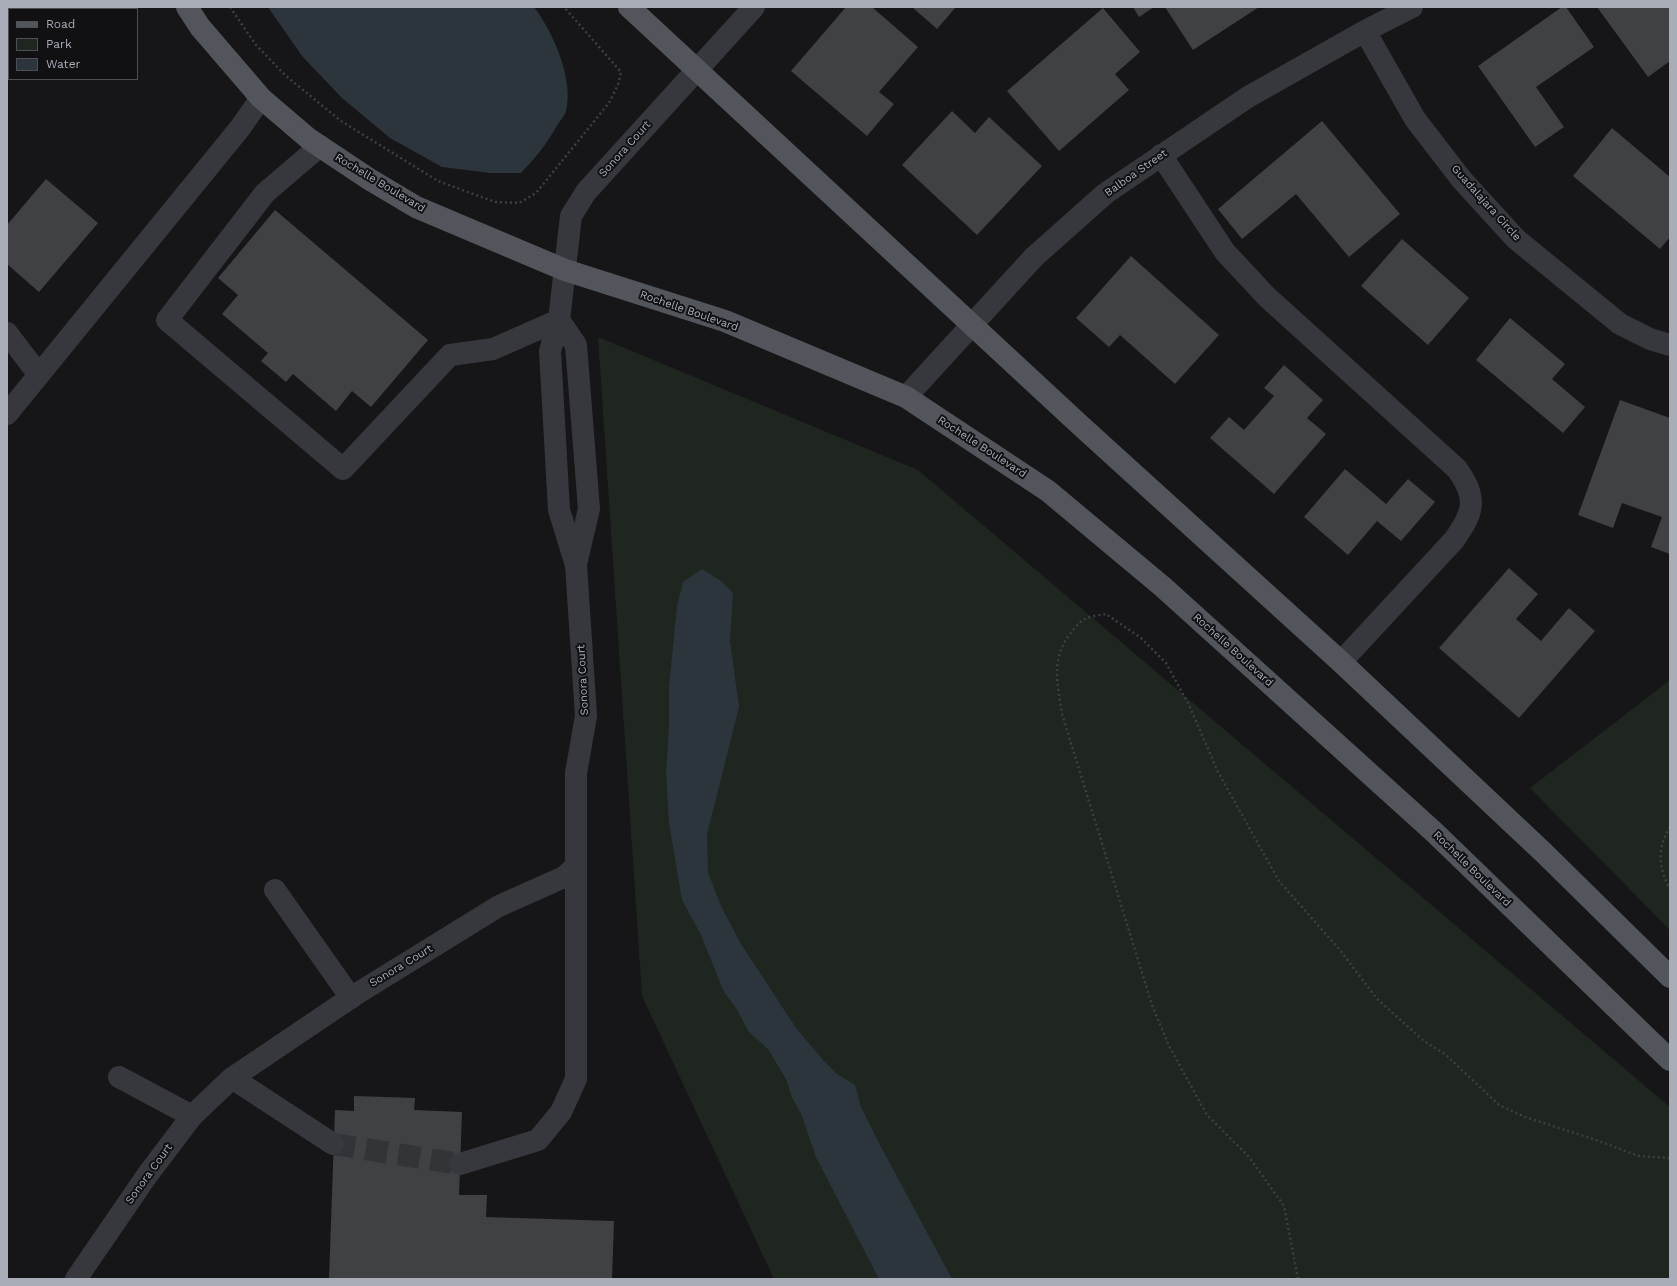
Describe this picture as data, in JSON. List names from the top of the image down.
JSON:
{
  "streets": {
    "main road": ["Rochelle Boulevard"],
    "street": ["Sonora Court", "Balboa Street", "Guadalajara Circle"]
  },
  "crossings": [
    ["Sonora Court", "Rochelle Boulevard"],
    ["Balboa Street", "Rochelle Boulevard"],
    ["Balboa Street", "Guadalajara Circle"]
  ],
  "legend": ["Road", "Park", "Water"]
}
